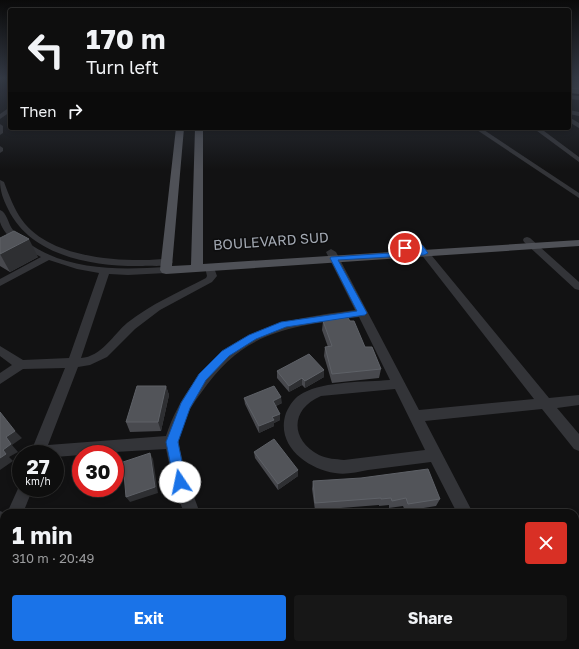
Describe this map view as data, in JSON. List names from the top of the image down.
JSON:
{
  "streets": {
    "main road": ["BOULEVARD SUD"]
  },
  "page": {
    "turn": ["170 m", "Turn left"],
    "then": "Then",
    "speed": "27 km/h",
    "limit": "30",
    "heading": ["1 min", "310 m · 20:49"],
    "buttons": ["Exit", "Share"]
  }
}
